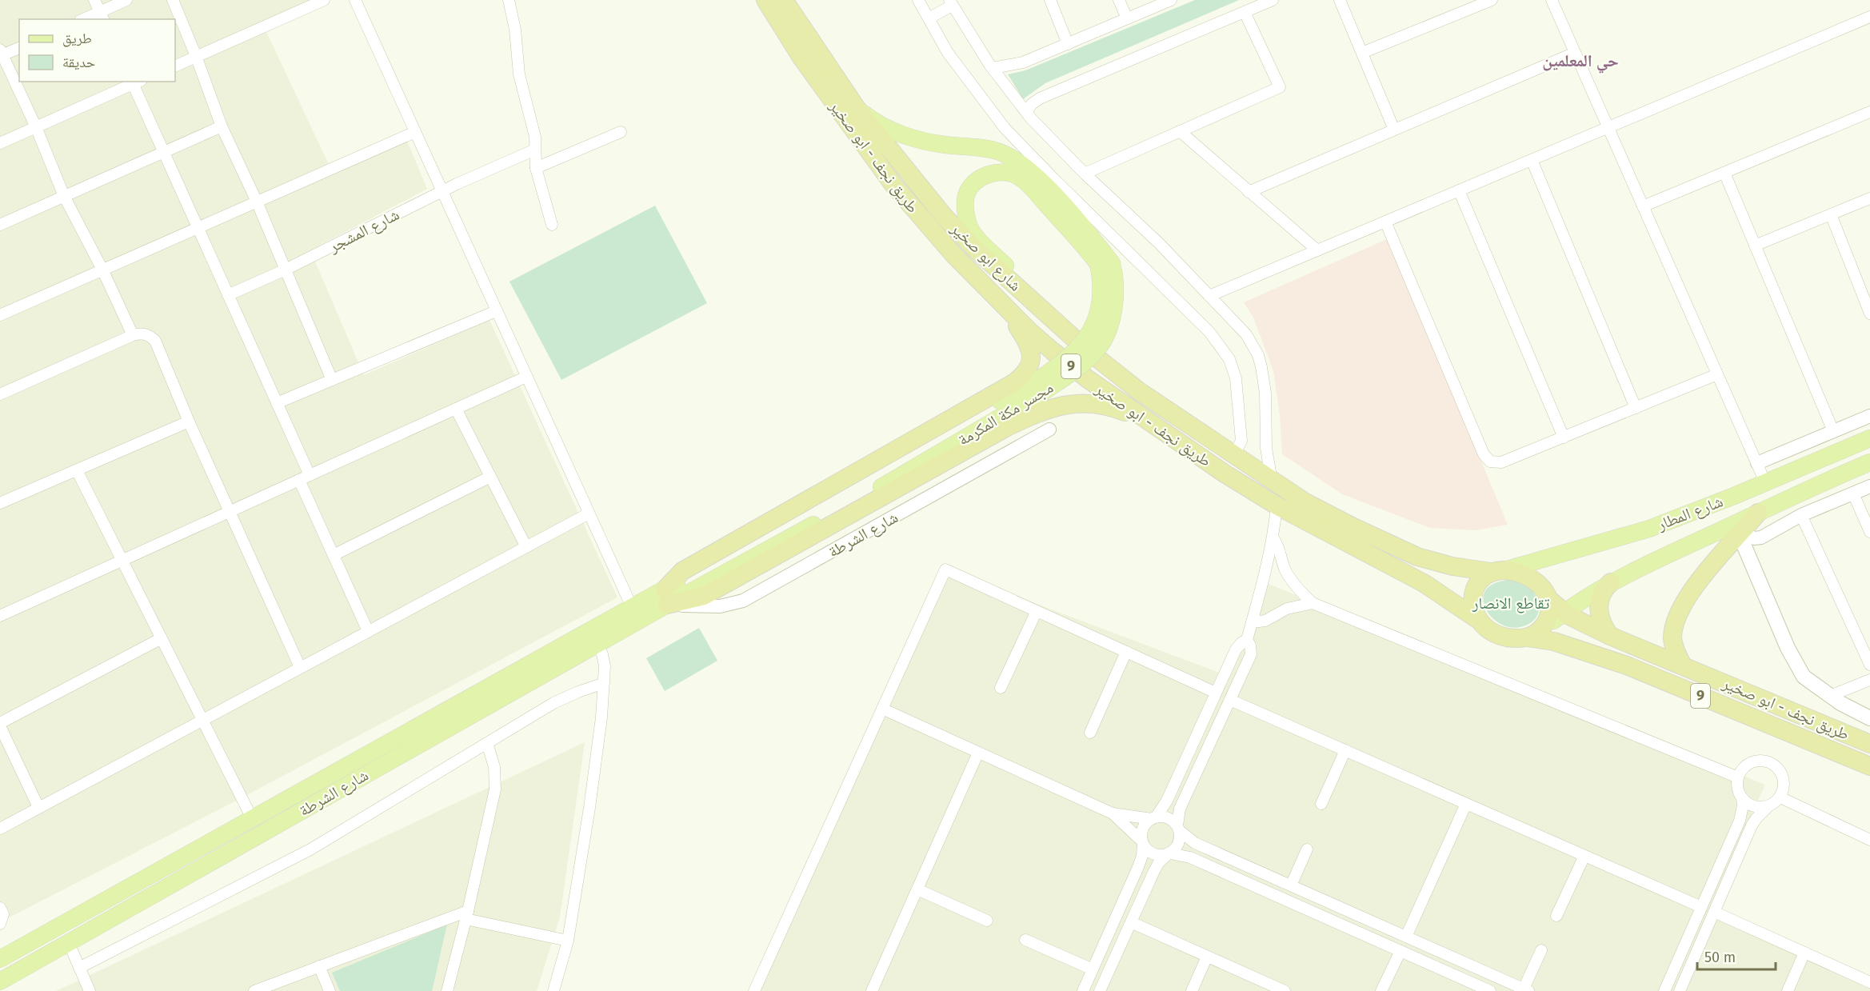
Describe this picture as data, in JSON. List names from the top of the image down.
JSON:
{
  "streets": {
    "highway": ["طريق نجف - ابو صخير", "شارع ابو صخير", "9"],
    "main road": ["مجسر مكة المكرمة", "شارع المطار", "شارع الشرطة"],
    "street": ["شارع المشجر"]
  },
  "crossings": [
    ["طريق نجف - ابو صخير", "9"],
    ["طريق نجف - ابو صخير", "شارع المطار"],
    ["شارع ابو صخير", "9"],
    ["9", "شارع المطار"],
    ["مجسر مكة المكرمة", "شارع الشرطة"]
  ],
  "districts": ["حي المعلمين"],
  "parks": ["تقاطع الانصار"],
  "legend": ["طريق", "حديقة"],
  "scale_bar": "50 m"
}
